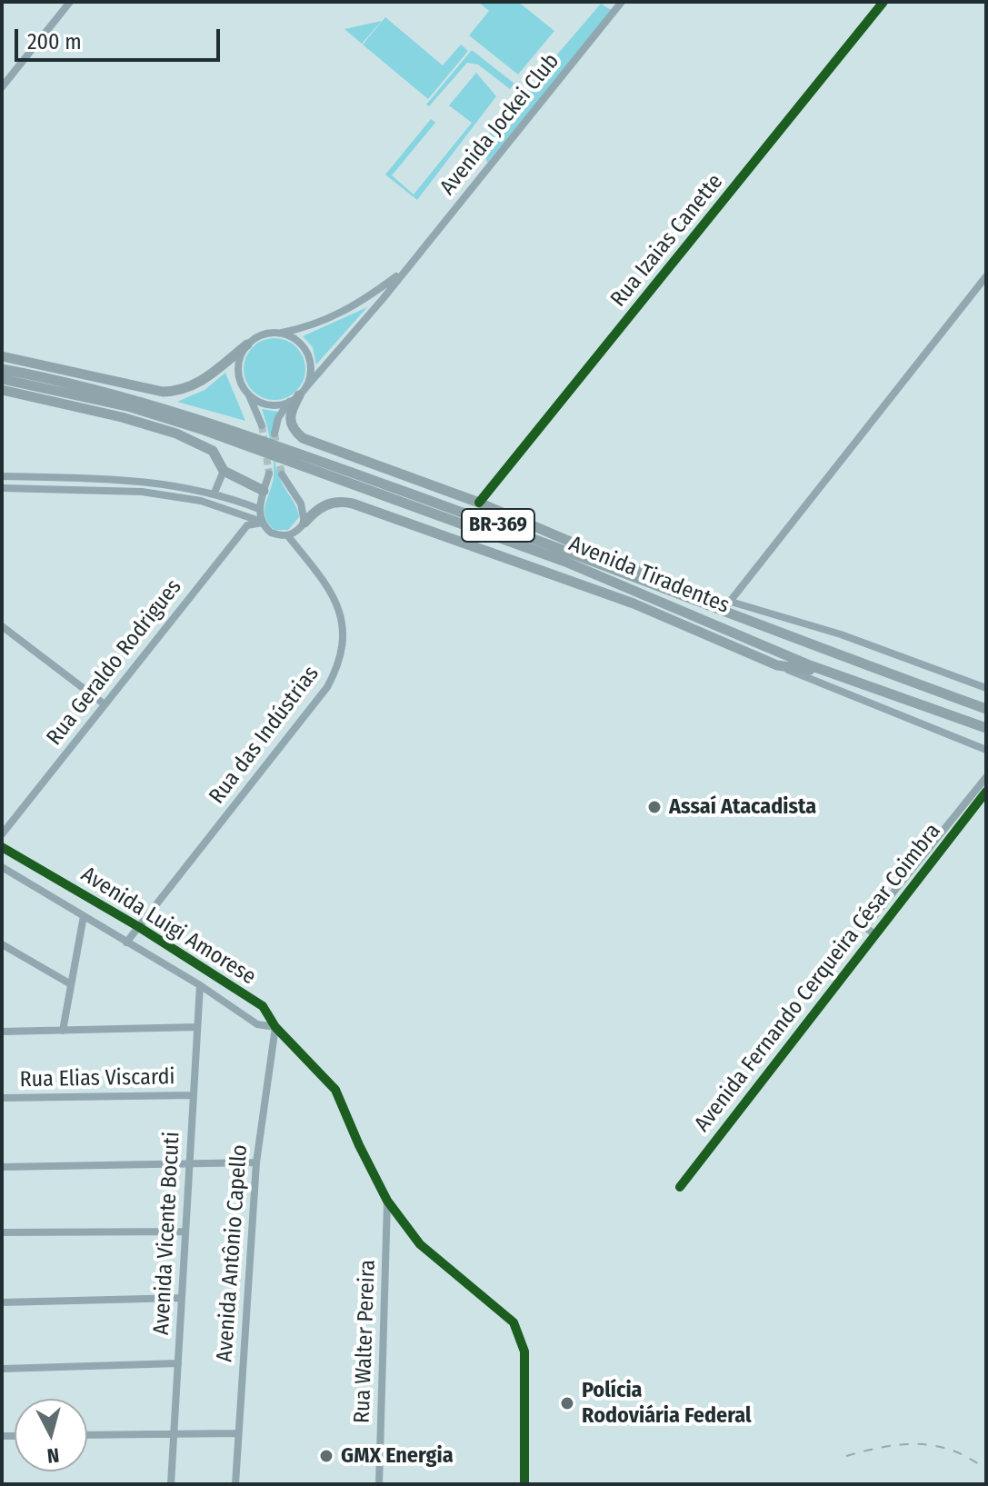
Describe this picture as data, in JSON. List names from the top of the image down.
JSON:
{
  "streets": {
    "highway": ["BR-369", "Avenida Tiradentes"],
    "street": [
      "Avenida Jockei Club",
      "Rua Izaias Canette",
      "Rua Geraldo Rodrigues",
      "Rua das Indústrias",
      "Avenida Luigi Amorese",
      "Avenida Fernando Cerqueira César Coimbra",
      "Rua Elias Viscardi",
      "Avenida Vicente Bocuti",
      "Avenida Antônio Capello",
      "Rua Walter Pereira"
    ]
  },
  "crossings": [
    ["Rua das Indústrias", "Avenida Luigi Amorese"],
    ["Avenida Luigi Amorese", "Avenida Vicente Bocuti"],
    ["Avenida Luigi Amorese", "Avenida Antônio Capello"],
    ["Avenida Luigi Amorese", "Rua Walter Pereira"],
    ["Rua Elias Viscardi", "Avenida Vicente Bocuti"]
  ],
  "places": ["Assaí Atacadista", "Polícia Rodoviária Federal", "GMX Energia"],
  "scale_bar": "200 m",
  "north": "bottom"
}
